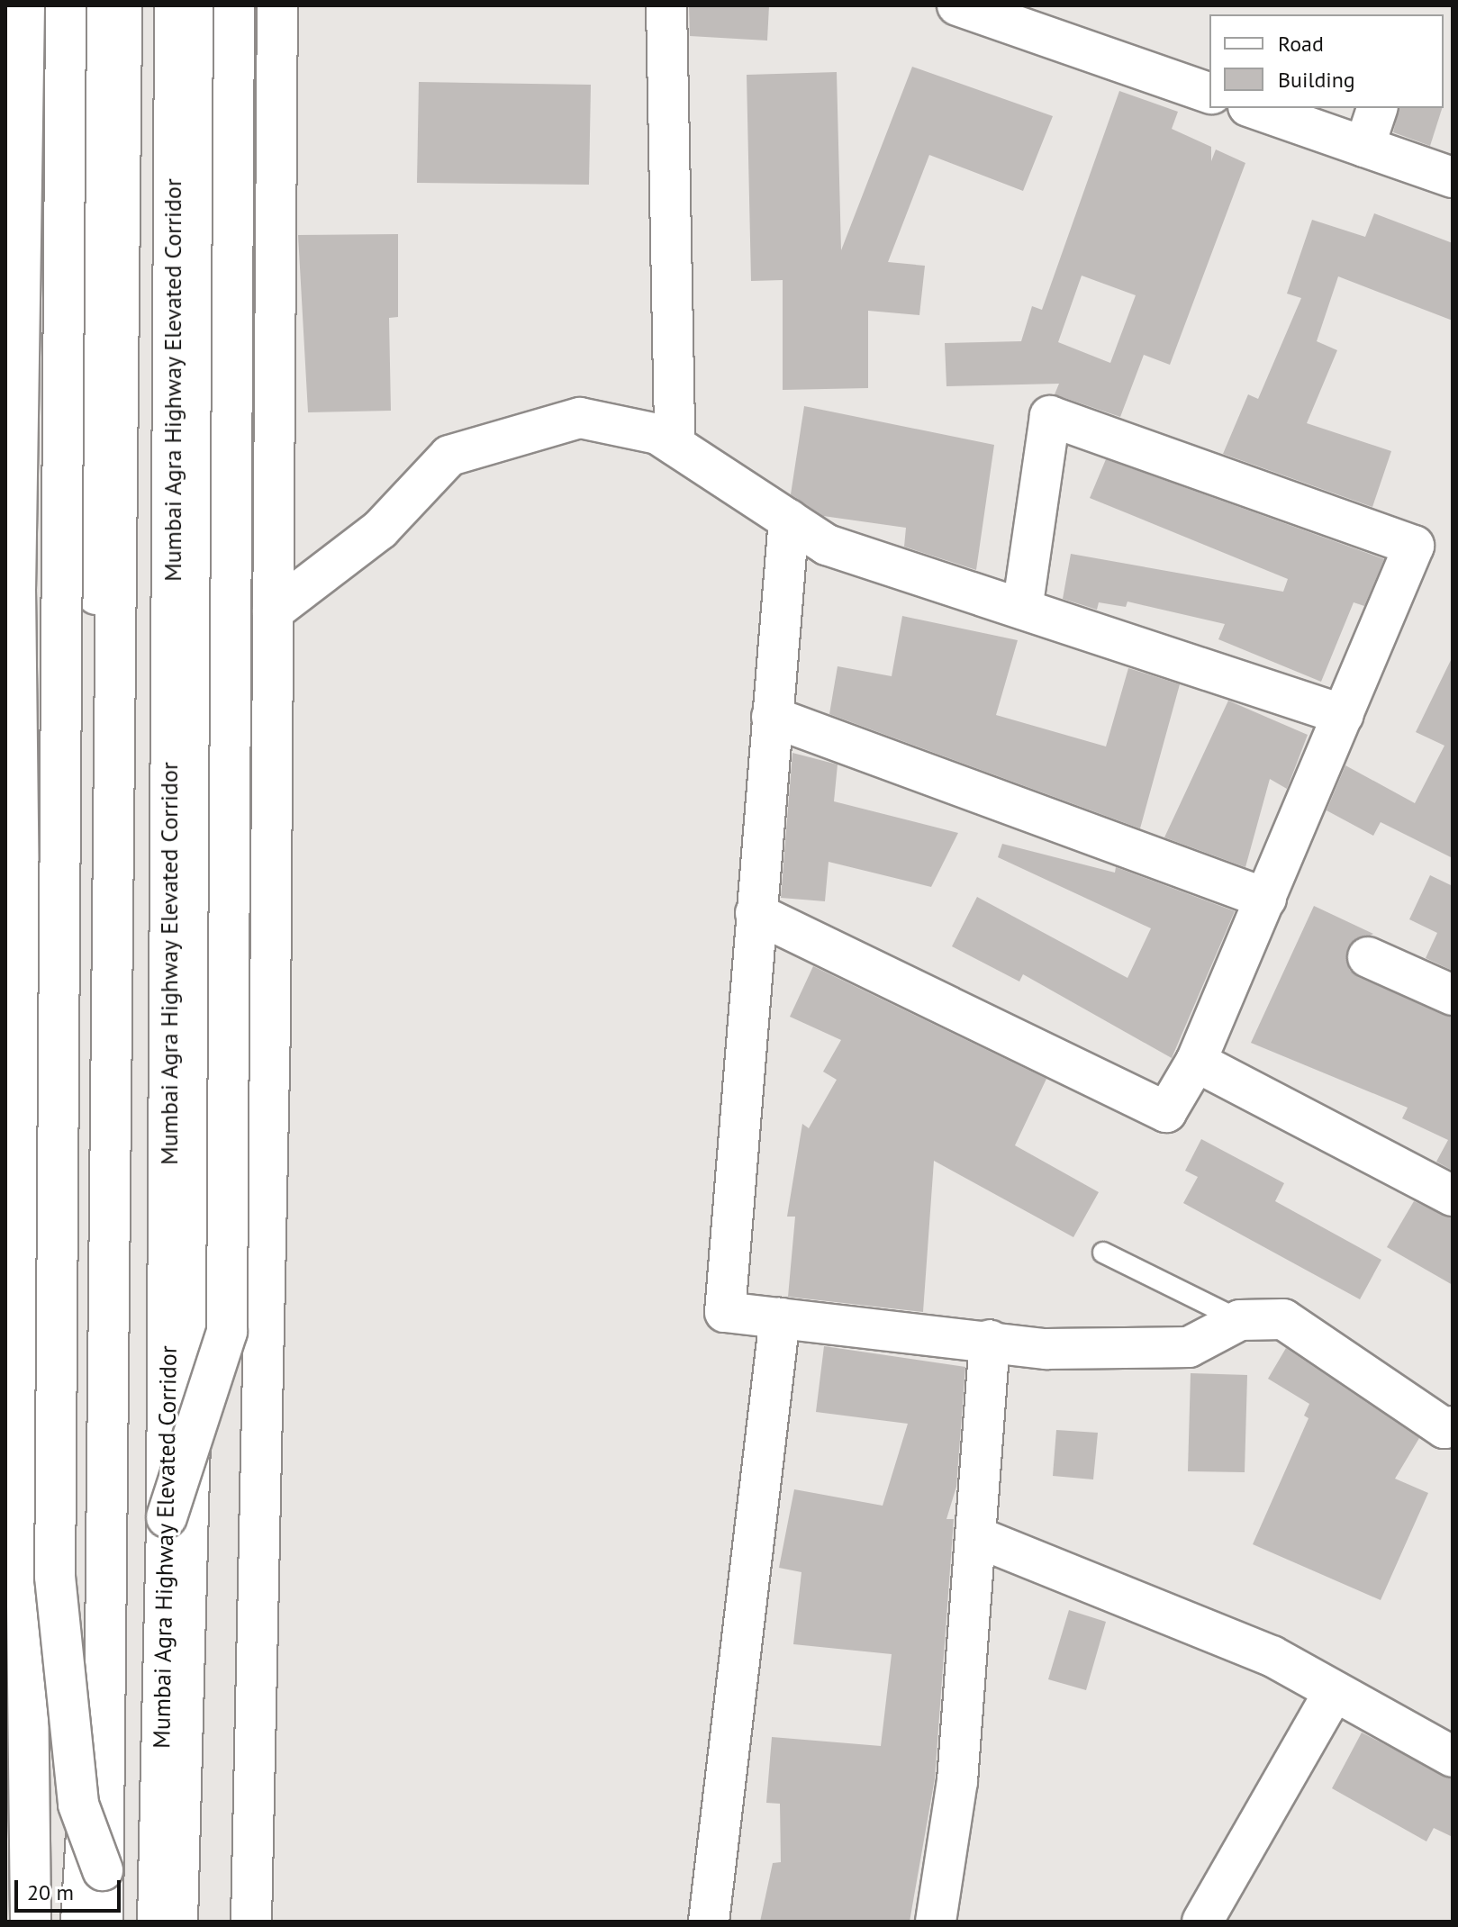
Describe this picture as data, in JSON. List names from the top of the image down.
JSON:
{
  "streets": {
    "main road": ["Mumbai Agra Highway Elevated Corridor"]
  },
  "legend": ["Road", "Building"],
  "scale_bar": "20 m"
}
